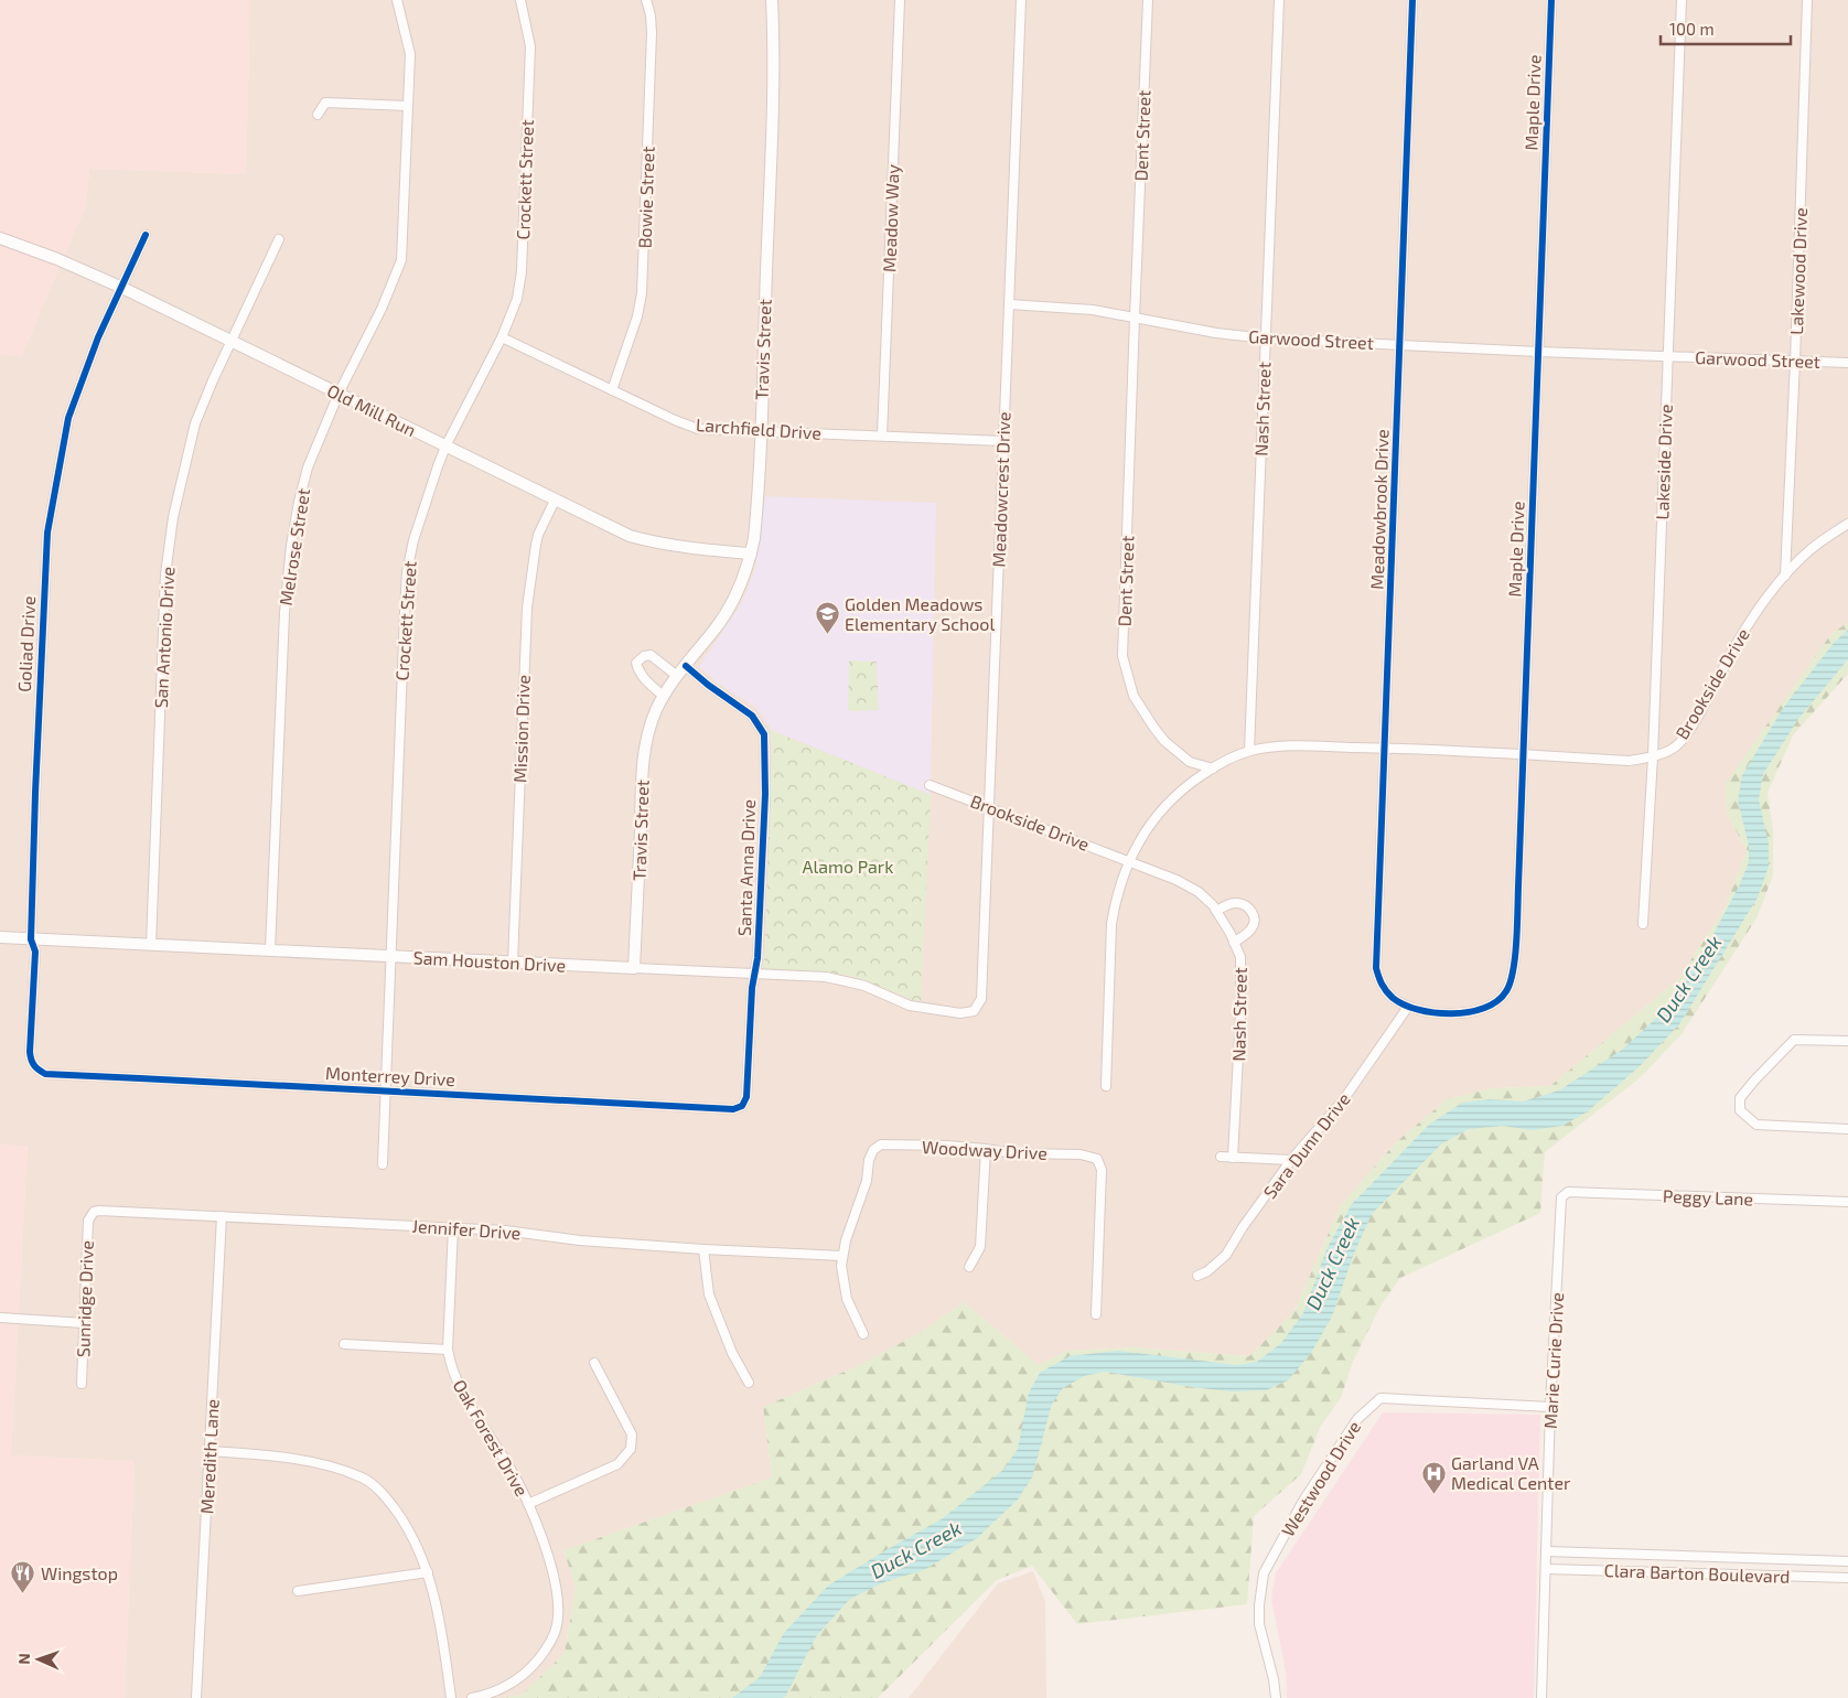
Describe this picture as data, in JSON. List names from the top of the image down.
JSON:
{
  "streets": {
    "street": [
      "Maple Drive",
      "Dent Street",
      "Crockett Street",
      "Bowie Street",
      "Meadow Way",
      "Lakewood Drive",
      "Garwood Street",
      "Travis Street",
      "Nash Street",
      "Old Mill Run",
      "Larchfield Drive",
      "Lakeside Drive",
      "Meadowcrest Drive",
      "Meadowbrook Drive",
      "Melrose Street",
      "San Antonio Drive",
      "Goliad Drive",
      "Brookside Drive",
      "Mission Drive",
      "Santa Anna Drive",
      "Sam Houston Drive",
      "Monterrey Drive",
      "Sara Dunn Drive",
      "Woodway Drive",
      "Peggy Lane",
      "Jennifer Drive",
      "Sunridge Drive",
      "Marie Curie Drive",
      "Oak Forest Drive",
      "Meredith Lane",
      "Westwood Drive",
      "Clara Barton Boulevard"
    ]
  },
  "crossings": [
    ["Maple Drive", "Garwood Street"],
    ["Maple Drive", "Meadowbrook Drive"],
    ["Maple Drive", "Brookside Drive"],
    ["Maple Drive", "Sara Dunn Drive"],
    ["Dent Street", "Garwood Street"],
    ["Dent Street", "Brookside Drive"],
    ["Crockett Street", "Old Mill Run"],
    ["Crockett Street", "Larchfield Drive"],
    ["Crockett Street", "Sam Houston Drive"],
    ["Crockett Street", "Monterrey Drive"],
    ["Bowie Street", "Larchfield Drive"],
    ["Meadow Way", "Larchfield Drive"],
    ["Lakewood Drive", "Garwood Street"],
    ["Lakewood Drive", "Brookside Drive"],
    ["Garwood Street", "Nash Street"],
    ["Garwood Street", "Lakeside Drive"],
    ["Garwood Street", "Meadowcrest Drive"],
    ["Garwood Street", "Meadowbrook Drive"],
    ["Travis Street", "Old Mill Run"],
    ["Travis Street", "Larchfield Drive"],
    ["Travis Street", "Santa Anna Drive"],
    ["Travis Street", "Sam Houston Drive"],
    ["Nash Street", "Brookside Drive"],
    ["Old Mill Run", "Melrose Street"],
    ["Old Mill Run", "San Antonio Drive"],
    ["Old Mill Run", "Goliad Drive"],
    ["Old Mill Run", "Mission Drive"],
    ["Larchfield Drive", "Meadowcrest Drive"],
    ["Lakeside Drive", "Brookside Drive"],
    ["Meadowcrest Drive", "Brookside Drive"],
    ["Meadowcrest Drive", "Sam Houston Drive"],
    ["Meadowbrook Drive", "Brookside Drive"],
    ["Meadowbrook Drive", "Sara Dunn Drive"],
    ["Melrose Street", "Sam Houston Drive"],
    ["San Antonio Drive", "Sam Houston Drive"],
    ["Goliad Drive", "Sam Houston Drive"],
    ["Goliad Drive", "Monterrey Drive"],
    ["Mission Drive", "Sam Houston Drive"],
    ["Santa Anna Drive", "Sam Houston Drive"],
    ["Santa Anna Drive", "Monterrey Drive"],
    ["Woodway Drive", "Jennifer Drive"],
    ["Peggy Lane", "Marie Curie Drive"],
    ["Jennifer Drive", "Sunridge Drive"],
    ["Jennifer Drive", "Oak Forest Drive"],
    ["Jennifer Drive", "Meredith Lane"],
    ["Marie Curie Drive", "Westwood Drive"],
    ["Marie Curie Drive", "Clara Barton Boulevard"]
  ],
  "water": ["Duck Creek"],
  "parks": ["Alamo Park"],
  "places": {
    "school or university": ["Golden Meadows Elementary School"],
    "hospital": ["Garland VA Medical Center"],
    "restaurant": ["Wingstop"]
  },
  "scale_bar": "100 m",
  "north": "left"
}
